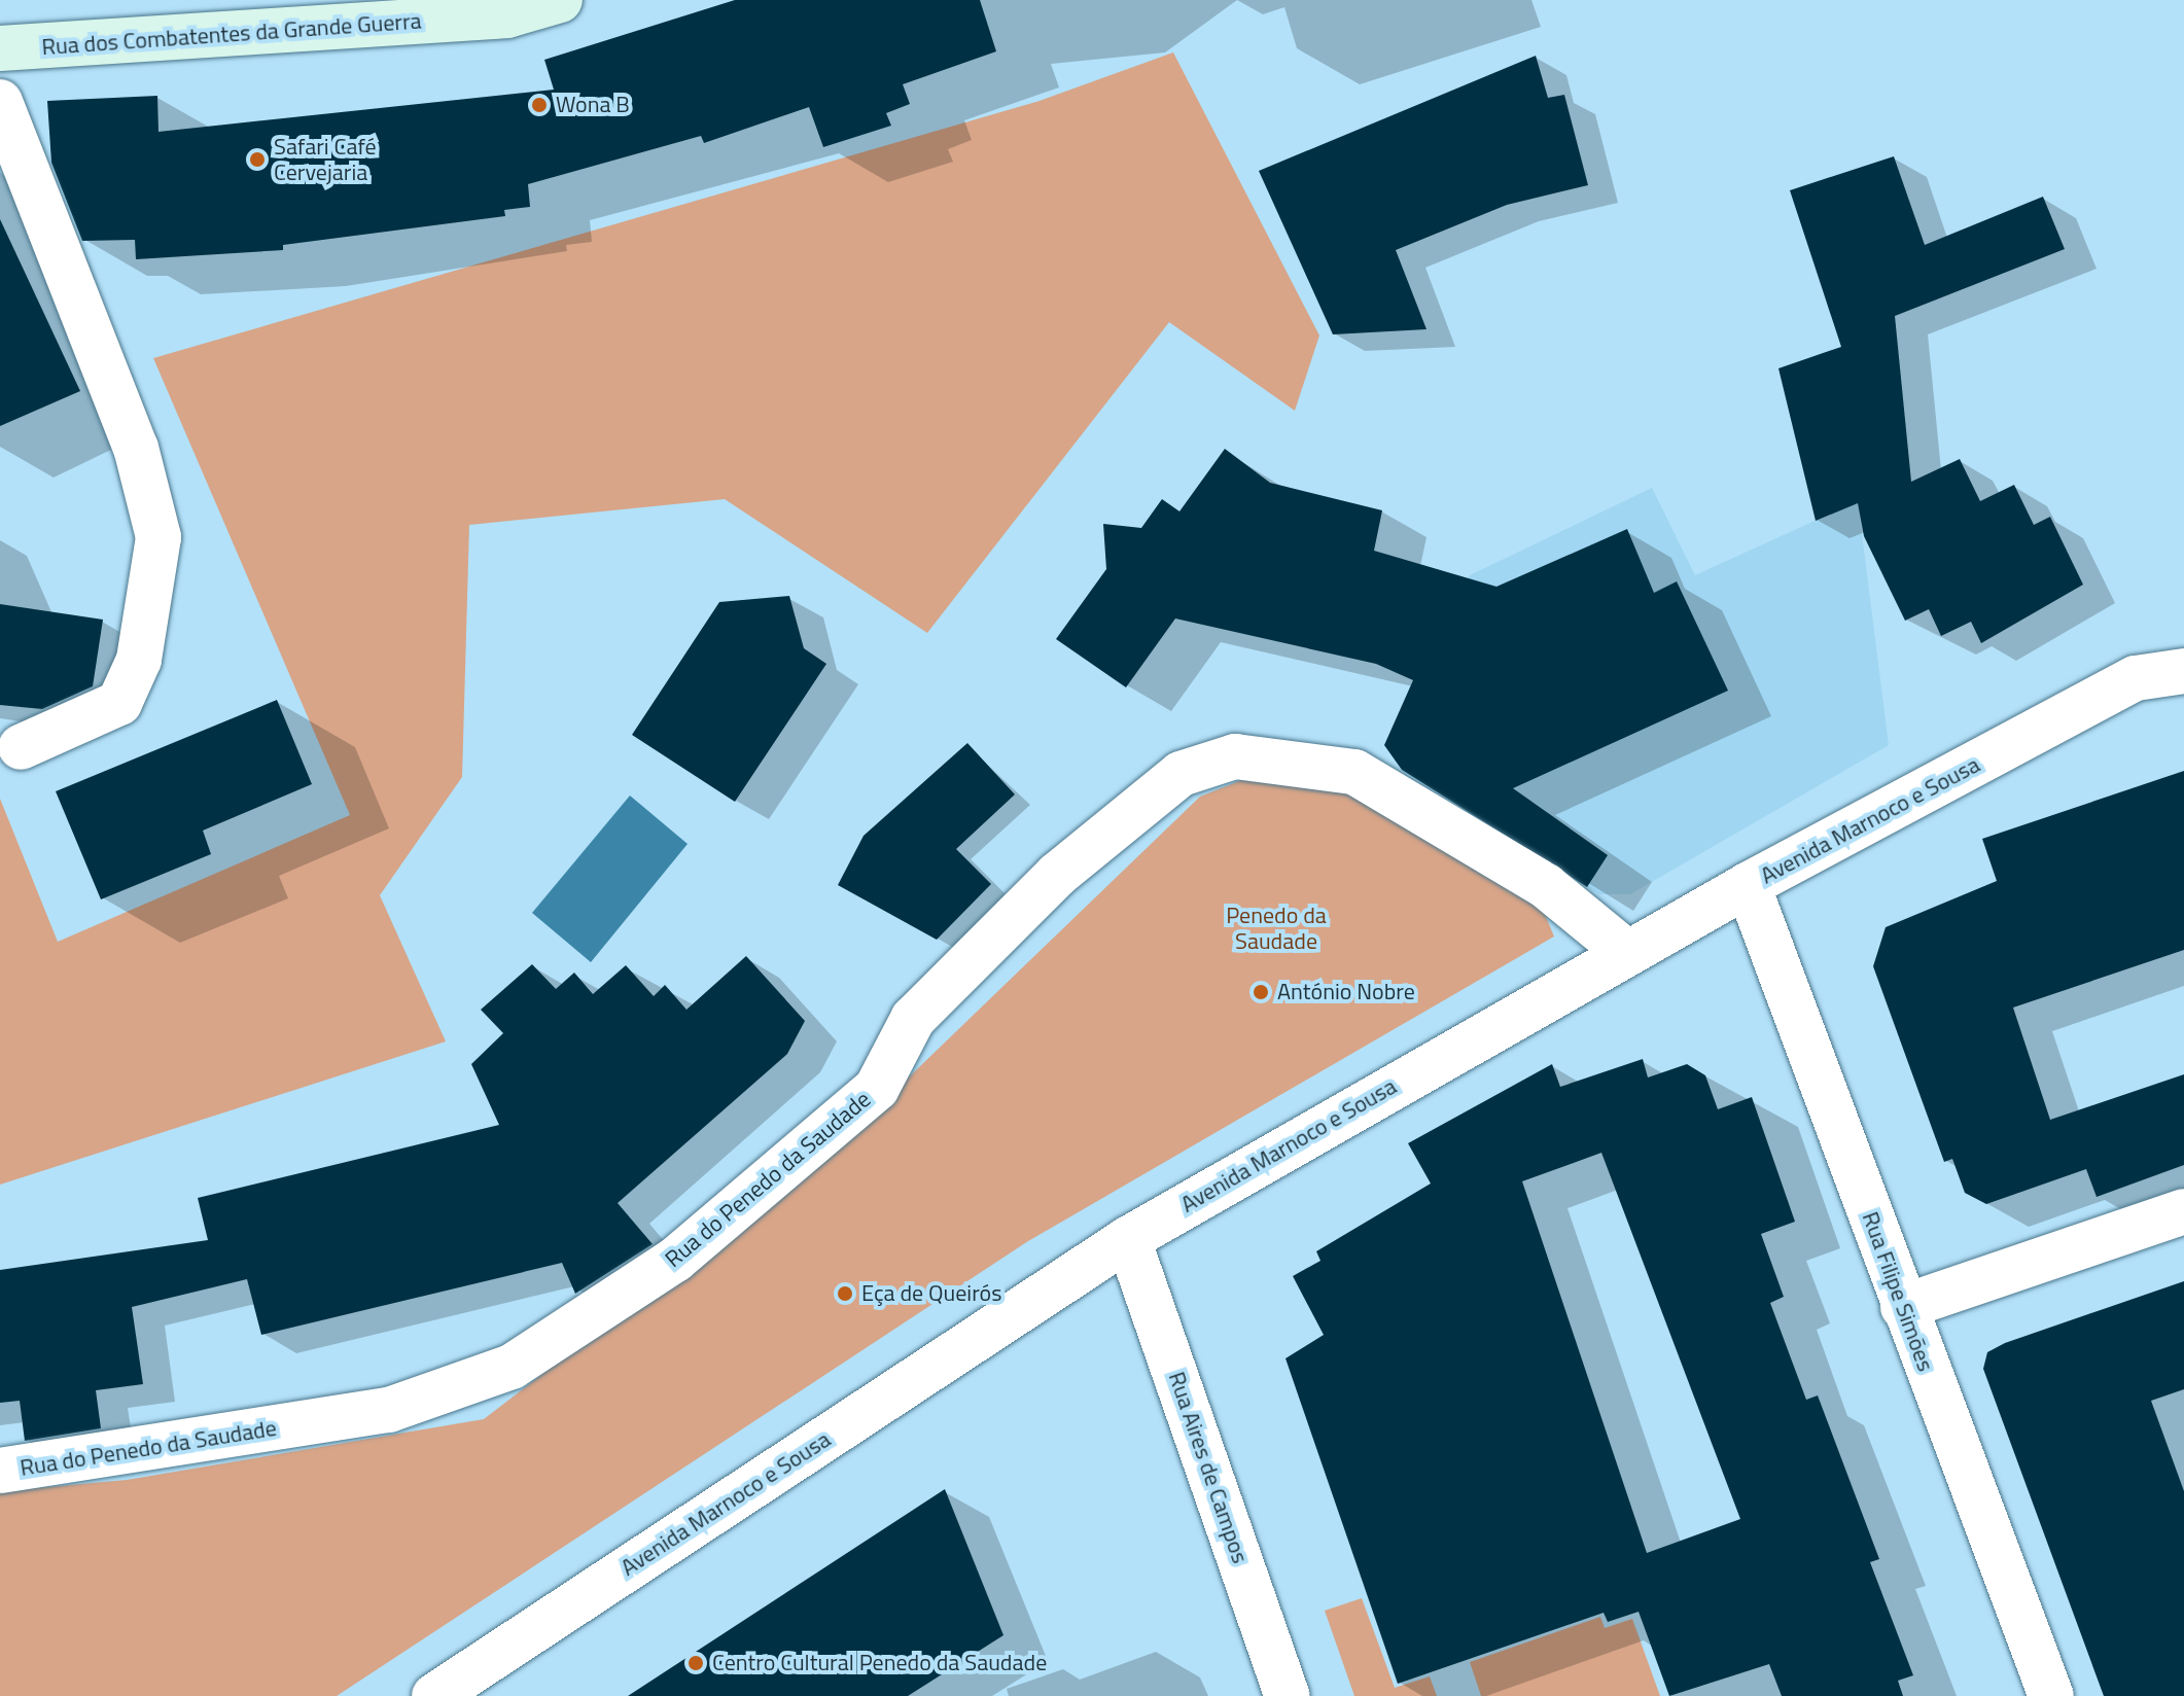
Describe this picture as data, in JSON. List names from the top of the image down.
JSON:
{
  "streets": {
    "main road": ["Rua dos Combatentes da Grande Guerra"],
    "street": [
      "Avenida Marnoco e Sousa",
      "Rua do Penedo da Saudade",
      "Rua Filipe Simões",
      "Rua Aires de Campos"
    ]
  },
  "crossings": [
    ["Avenida Marnoco e Sousa", "Rua do Penedo da Saudade"],
    ["Avenida Marnoco e Sousa", "Rua Filipe Simões"],
    ["Avenida Marnoco e Sousa", "Rua Aires de Campos"]
  ],
  "parks": ["Penedo da Saudade"],
  "places": [
    "Wona B",
    "Safari Café Cervejaria",
    "António Nobre",
    "Eça de Queirós",
    "Centro Cultural Penedo da Saudade"
  ]
}
